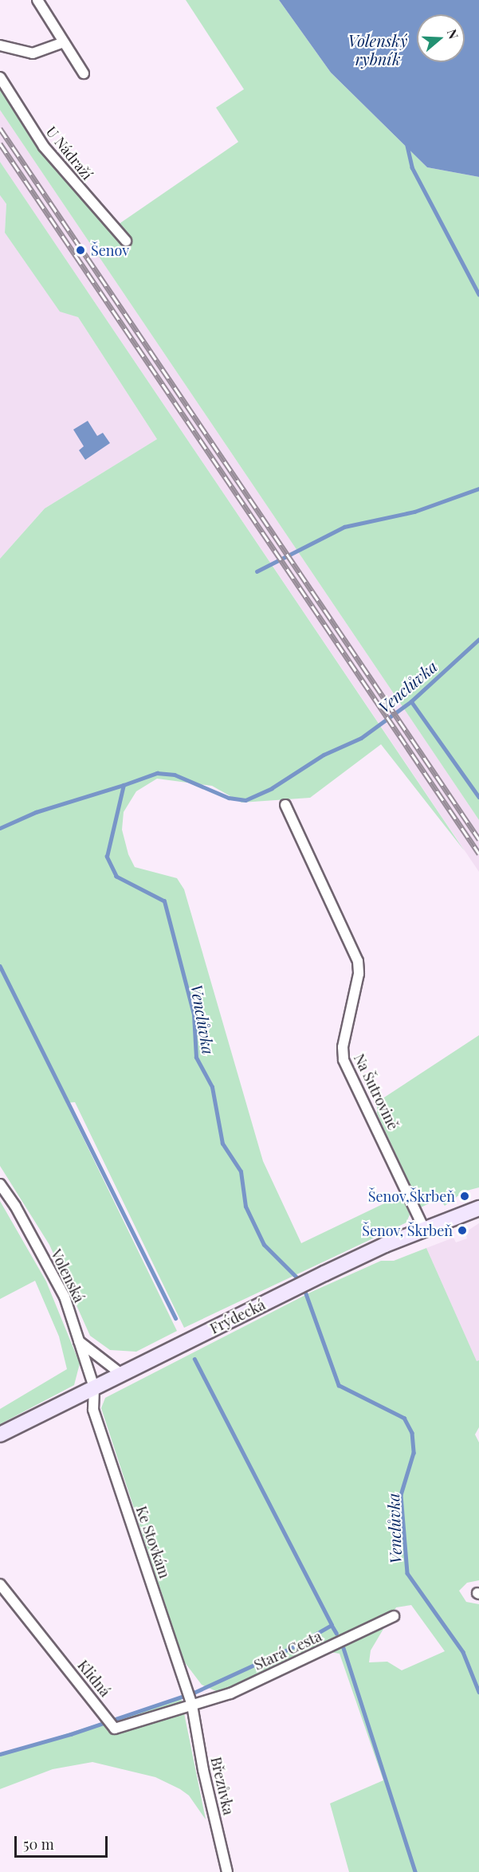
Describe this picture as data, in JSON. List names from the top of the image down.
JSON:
{
  "streets": {
    "main road": ["Frýdecká"],
    "street": [
      "U Nádraží",
      "Na Šutrovině",
      "Volenská",
      "Ke Stovkám",
      "Stará Cesta",
      "Klidná",
      "Březůvka"
    ]
  },
  "crossings": [
    ["Na Šutrovině", "Frýdecká"],
    ["Volenská", "Frýdecká"],
    ["Volenská", "Ke Stovkám"],
    ["Frýdecká", "Ke Stovkám"],
    ["Ke Stovkám", "Stará Cesta"],
    ["Ke Stovkám", "Klidná"],
    ["Ke Stovkám", "Březůvka"],
    ["Stará Cesta", "Klidná"],
    ["Stará Cesta", "Březůvka"],
    ["Klidná", "Březůvka"]
  ],
  "water": ["Volenský rybník", "Venclůvka"],
  "places": ["Šenov", "Šenov,Škrbeň", "Šenov, Škrbeň"],
  "scale_bar": "50 m",
  "north": "right"
}
